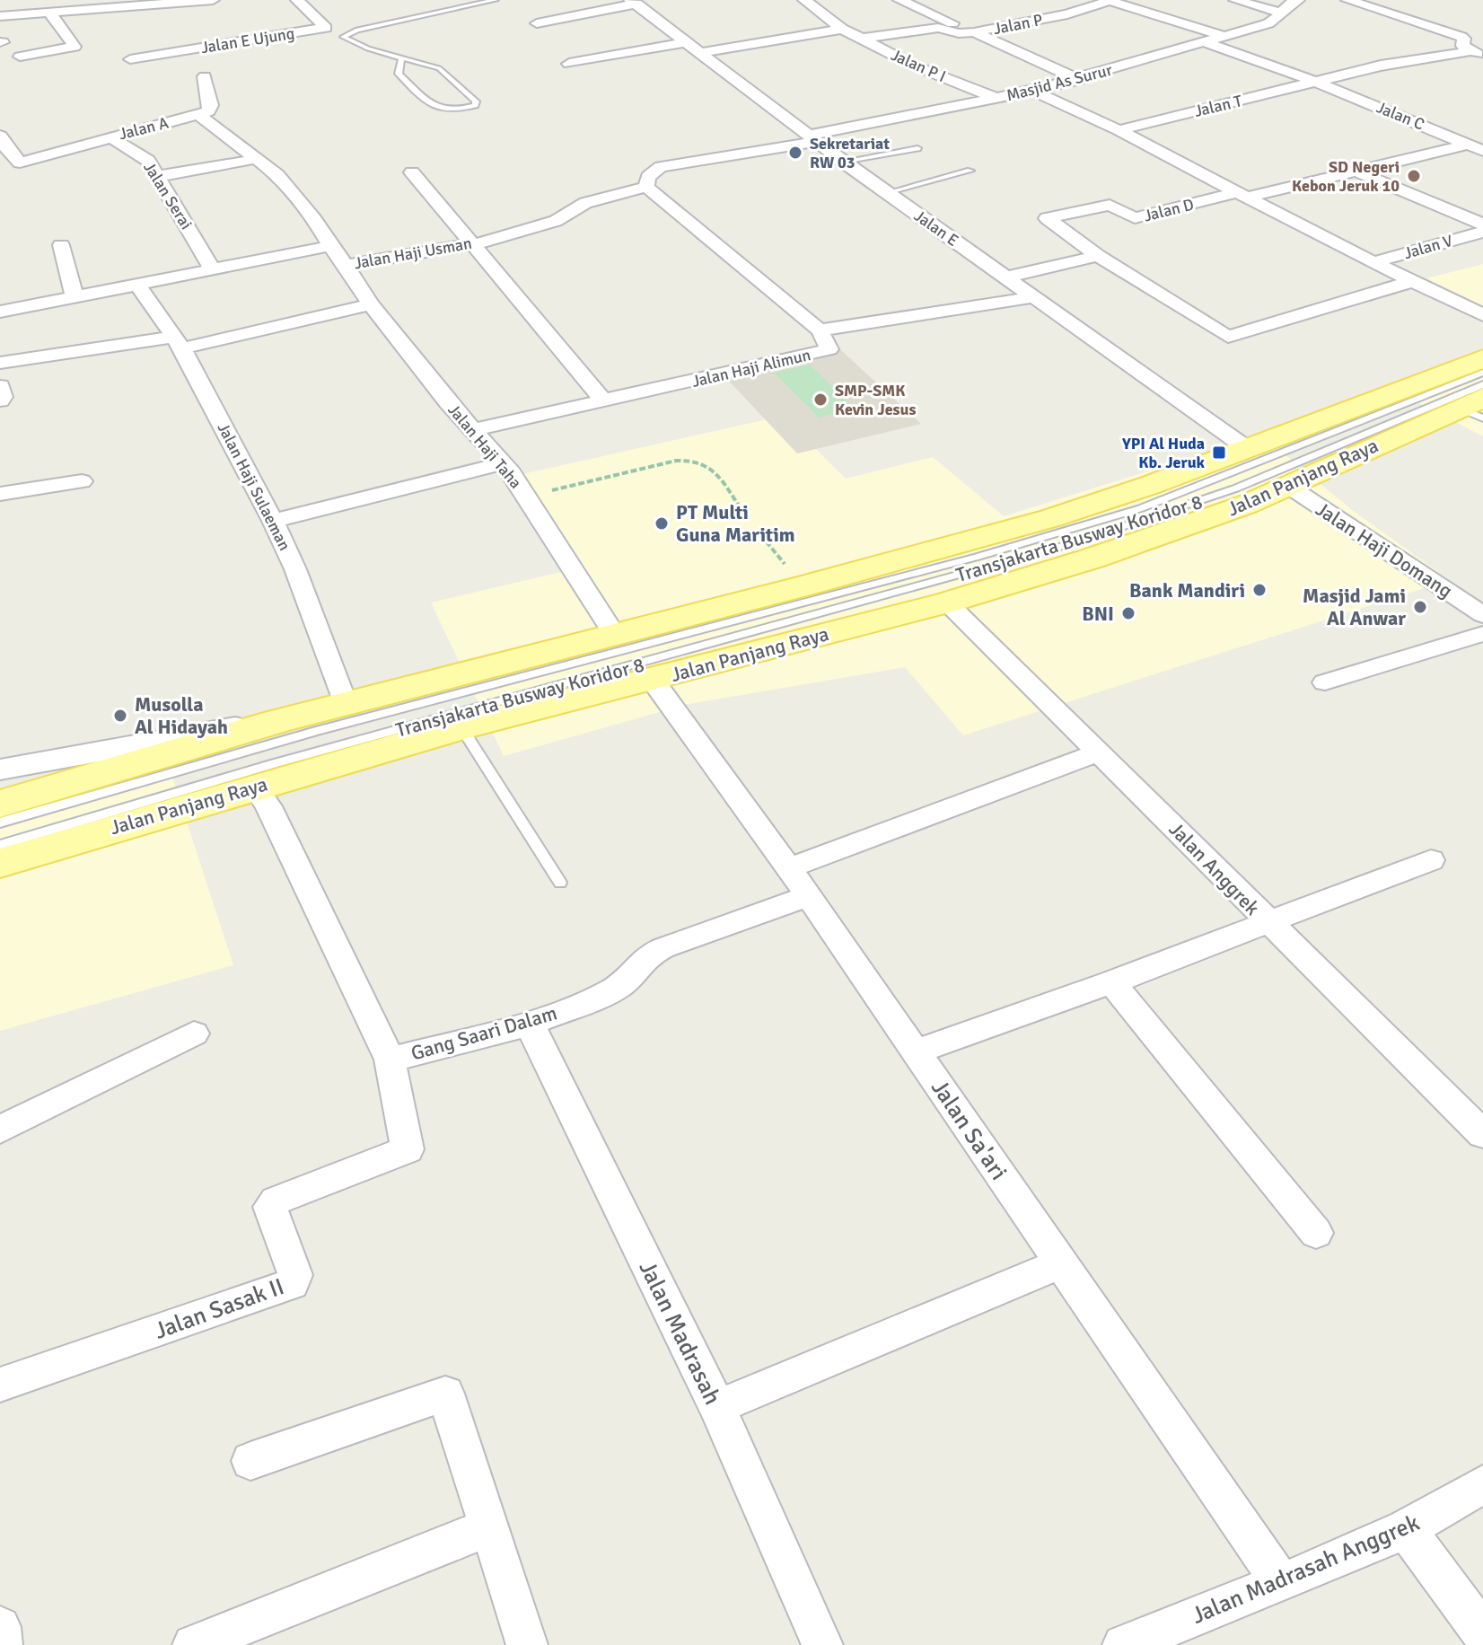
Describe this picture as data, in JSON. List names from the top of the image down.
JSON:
{
  "streets": {
    "main road": ["Jalan Panjang Raya"],
    "street": [
      "Jalan P",
      "Jalan E Ujung",
      "Jalan P I",
      "Masjid As Surur",
      "Jalan T",
      "Jalan C",
      "Jalan A",
      "Jalan Serai",
      "Jalan D",
      "Jalan E",
      "Jalan V",
      "Jalan Haji Usman",
      "Jalan Haji Alimun",
      "Jalan Haji Taha",
      "Jalan Haji Sulaeman",
      "Jalan Haji Domang",
      "Jalan Anggrek",
      "Gang Saari Dalam",
      "Jalan Sa'ari",
      "Jalan Sasak II",
      "Jalan Madrasah",
      "Jalan Madrasah Anggrek"
    ],
    "lane": ["Transjakarta Busway Koridor 8"]
  },
  "crossings": [
    ["Jalan P", "Masjid As Surur"],
    ["Jalan P I", "Masjid As Surur"],
    ["Masjid As Surur", "Jalan C"],
    ["Masjid As Surur", "Jalan D"],
    ["Masjid As Surur", "Jalan E"],
    ["Masjid As Surur", "Jalan Haji Usman"],
    ["Jalan T", "Jalan C"],
    ["Jalan T", "Jalan D"],
    ["Jalan A", "Jalan Serai"],
    ["Jalan Serai", "Jalan Haji Usman"],
    ["Jalan D", "Jalan V"],
    ["Jalan E", "Jalan Haji Usman"],
    ["Jalan E", "Jalan Panjang Raya"],
    ["Jalan Haji Usman", "Jalan Haji Alimun"],
    ["Jalan Haji Usman", "Jalan Haji Taha"],
    ["Jalan Haji Usman", "Jalan Haji Sulaeman"],
    ["Jalan Haji Alimun", "Jalan Haji Taha"],
    ["Jalan Haji Taha", "Jalan Panjang Raya"],
    ["Jalan Panjang Raya", "Jalan Haji Sulaeman"],
    ["Jalan Panjang Raya", "Transjakarta Busway Koridor 8"],
    ["Jalan Panjang Raya", "Jalan Haji Domang"],
    ["Jalan Panjang Raya", "Jalan Anggrek"],
    ["Jalan Panjang Raya", "Jalan Sa'ari"],
    ["Jalan Panjang Raya", "Jalan Sasak II"],
    ["Gang Saari Dalam", "Jalan Sa'ari"],
    ["Gang Saari Dalam", "Jalan Sasak II"],
    ["Gang Saari Dalam", "Jalan Madrasah"],
    ["Jalan Sa'ari", "Jalan Madrasah Anggrek"]
  ],
  "places": {
    "other": [
      "Sekretariat RW 03",
      "SD Negeri Kebon Jeruk 10",
      "SMP-SMK Kevin Jesus",
      "PT Multi Guna Maritim",
      "Bank Mandiri",
      "Masjid Jami Al Anwar",
      "BNI",
      "Musolla Al Hidayah"
    ],
    "transit": ["YPI Al Huda Kb. Jeruk"]
  }
}
